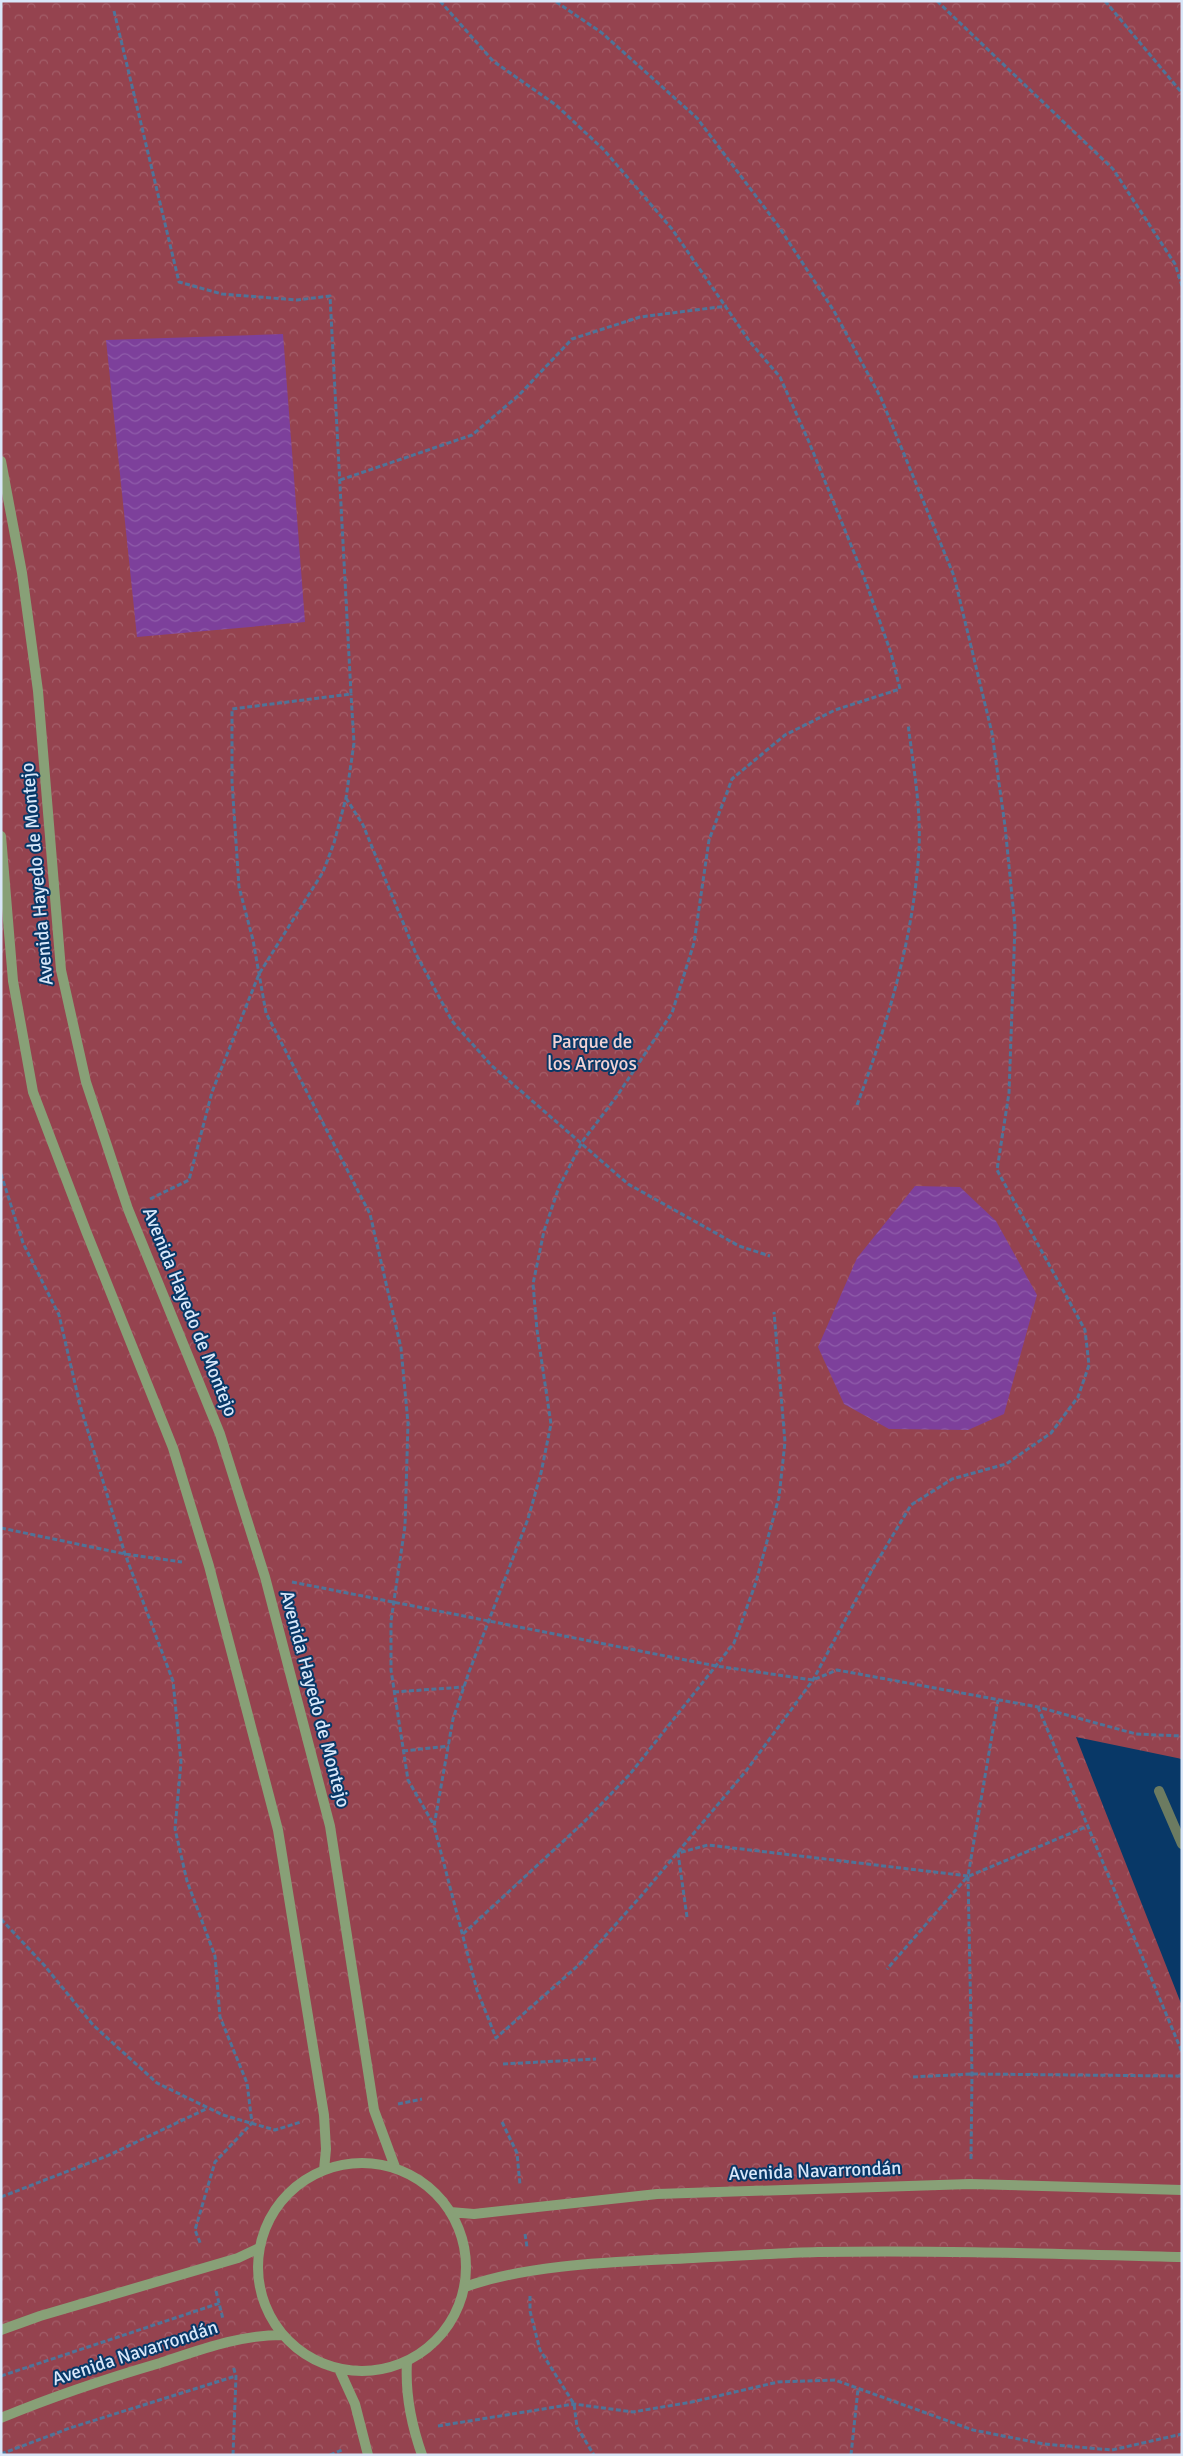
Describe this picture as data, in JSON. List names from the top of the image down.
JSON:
{
  "streets": {
    "street": ["Avenida Hayedo de Montejo", "Avenida Navarrondán"]
  },
  "parks": ["Parque de los Arroyos"]
}
